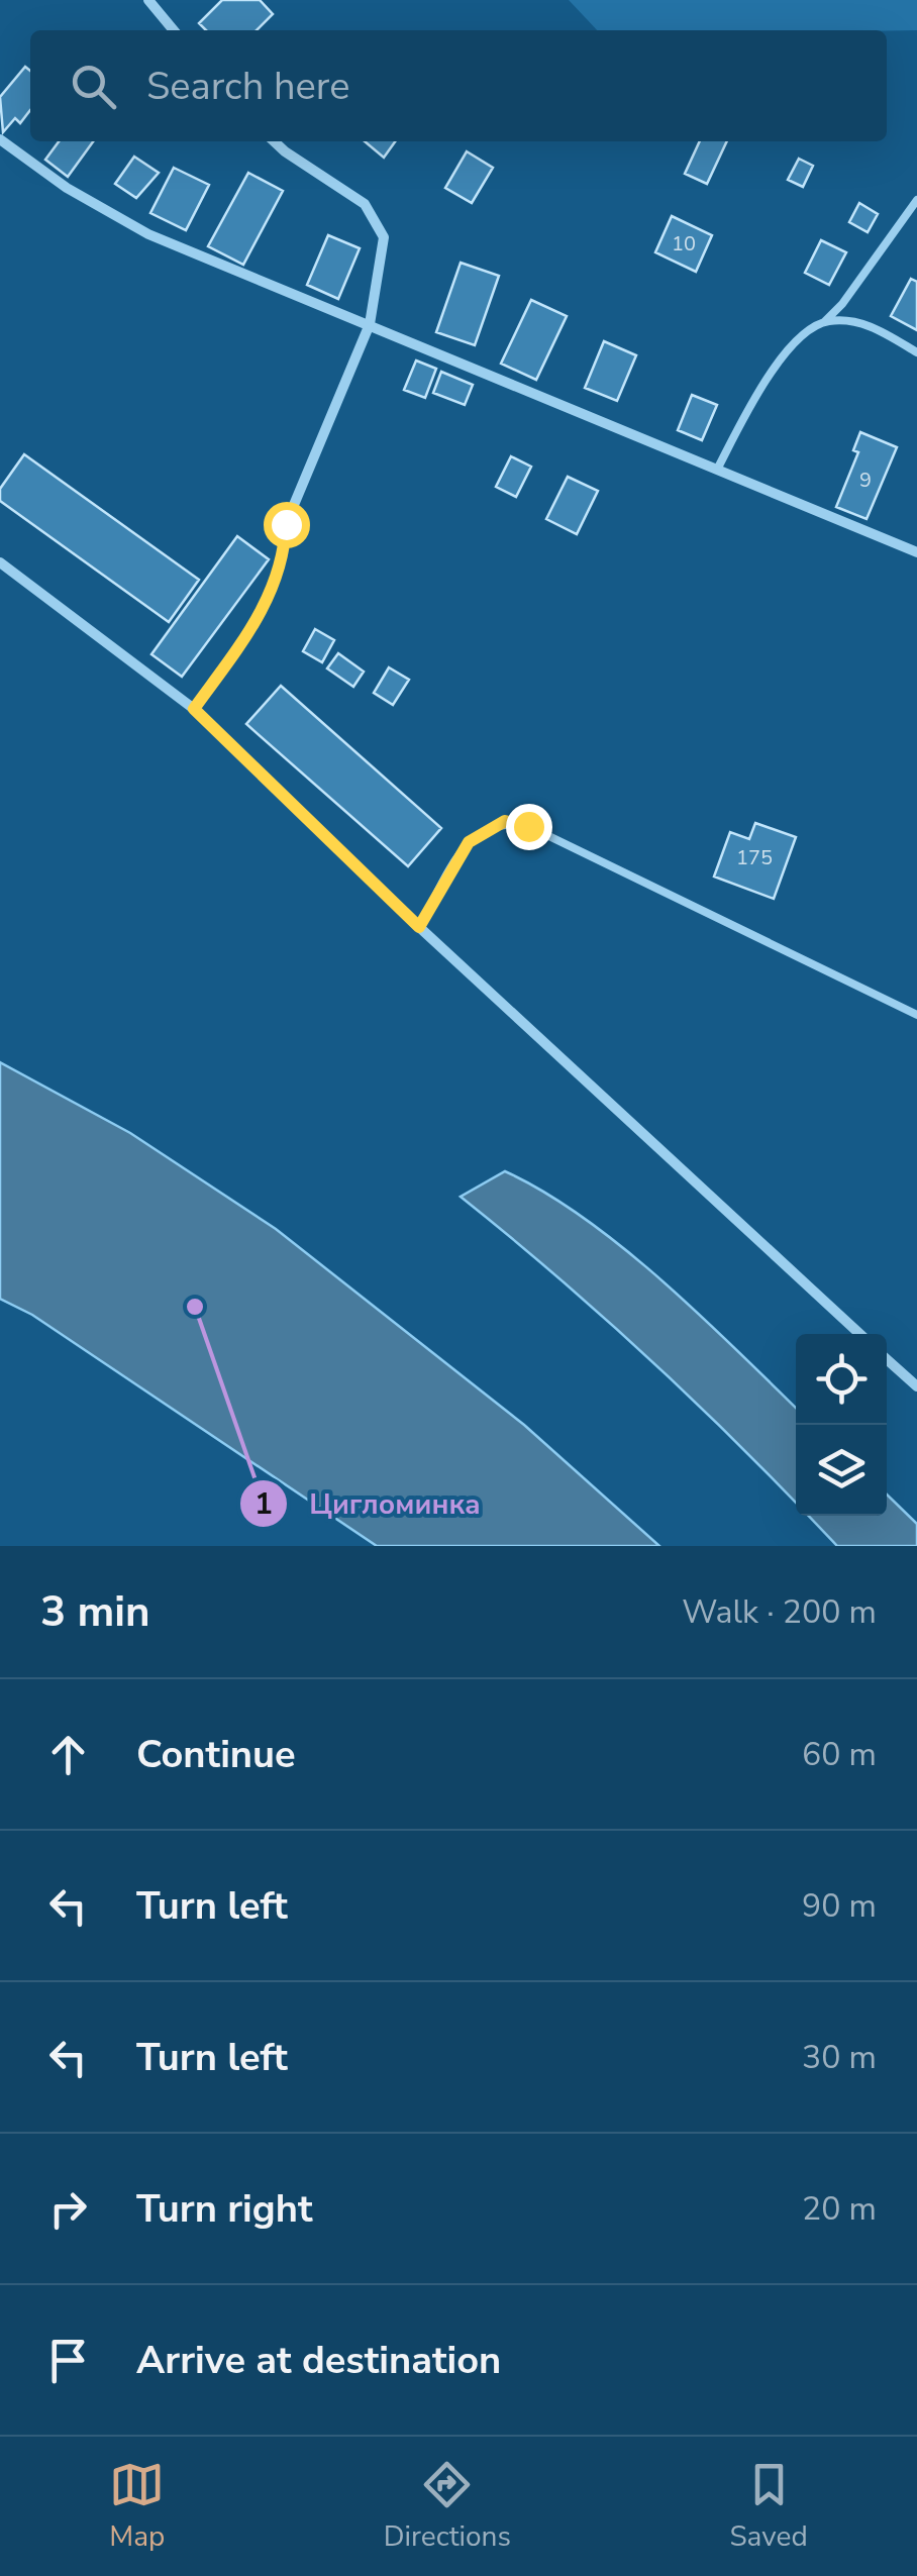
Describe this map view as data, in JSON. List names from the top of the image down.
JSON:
{
  "places": ["Цигломинка"],
  "house_numbers": ["10", "9", "175"],
  "page": {
    "search": "Search here",
    "heading": ["3 min", "Walk · 200 m"],
    "list": [
      ["Continue", "60 m"],
      ["Turn left", "90 m"],
      ["Turn left", "30 m"],
      ["Turn right", "20 m"],
      "Arrive at destination"
    ],
    "nav": ["Map", "Directions", "Saved"]
  }
}
